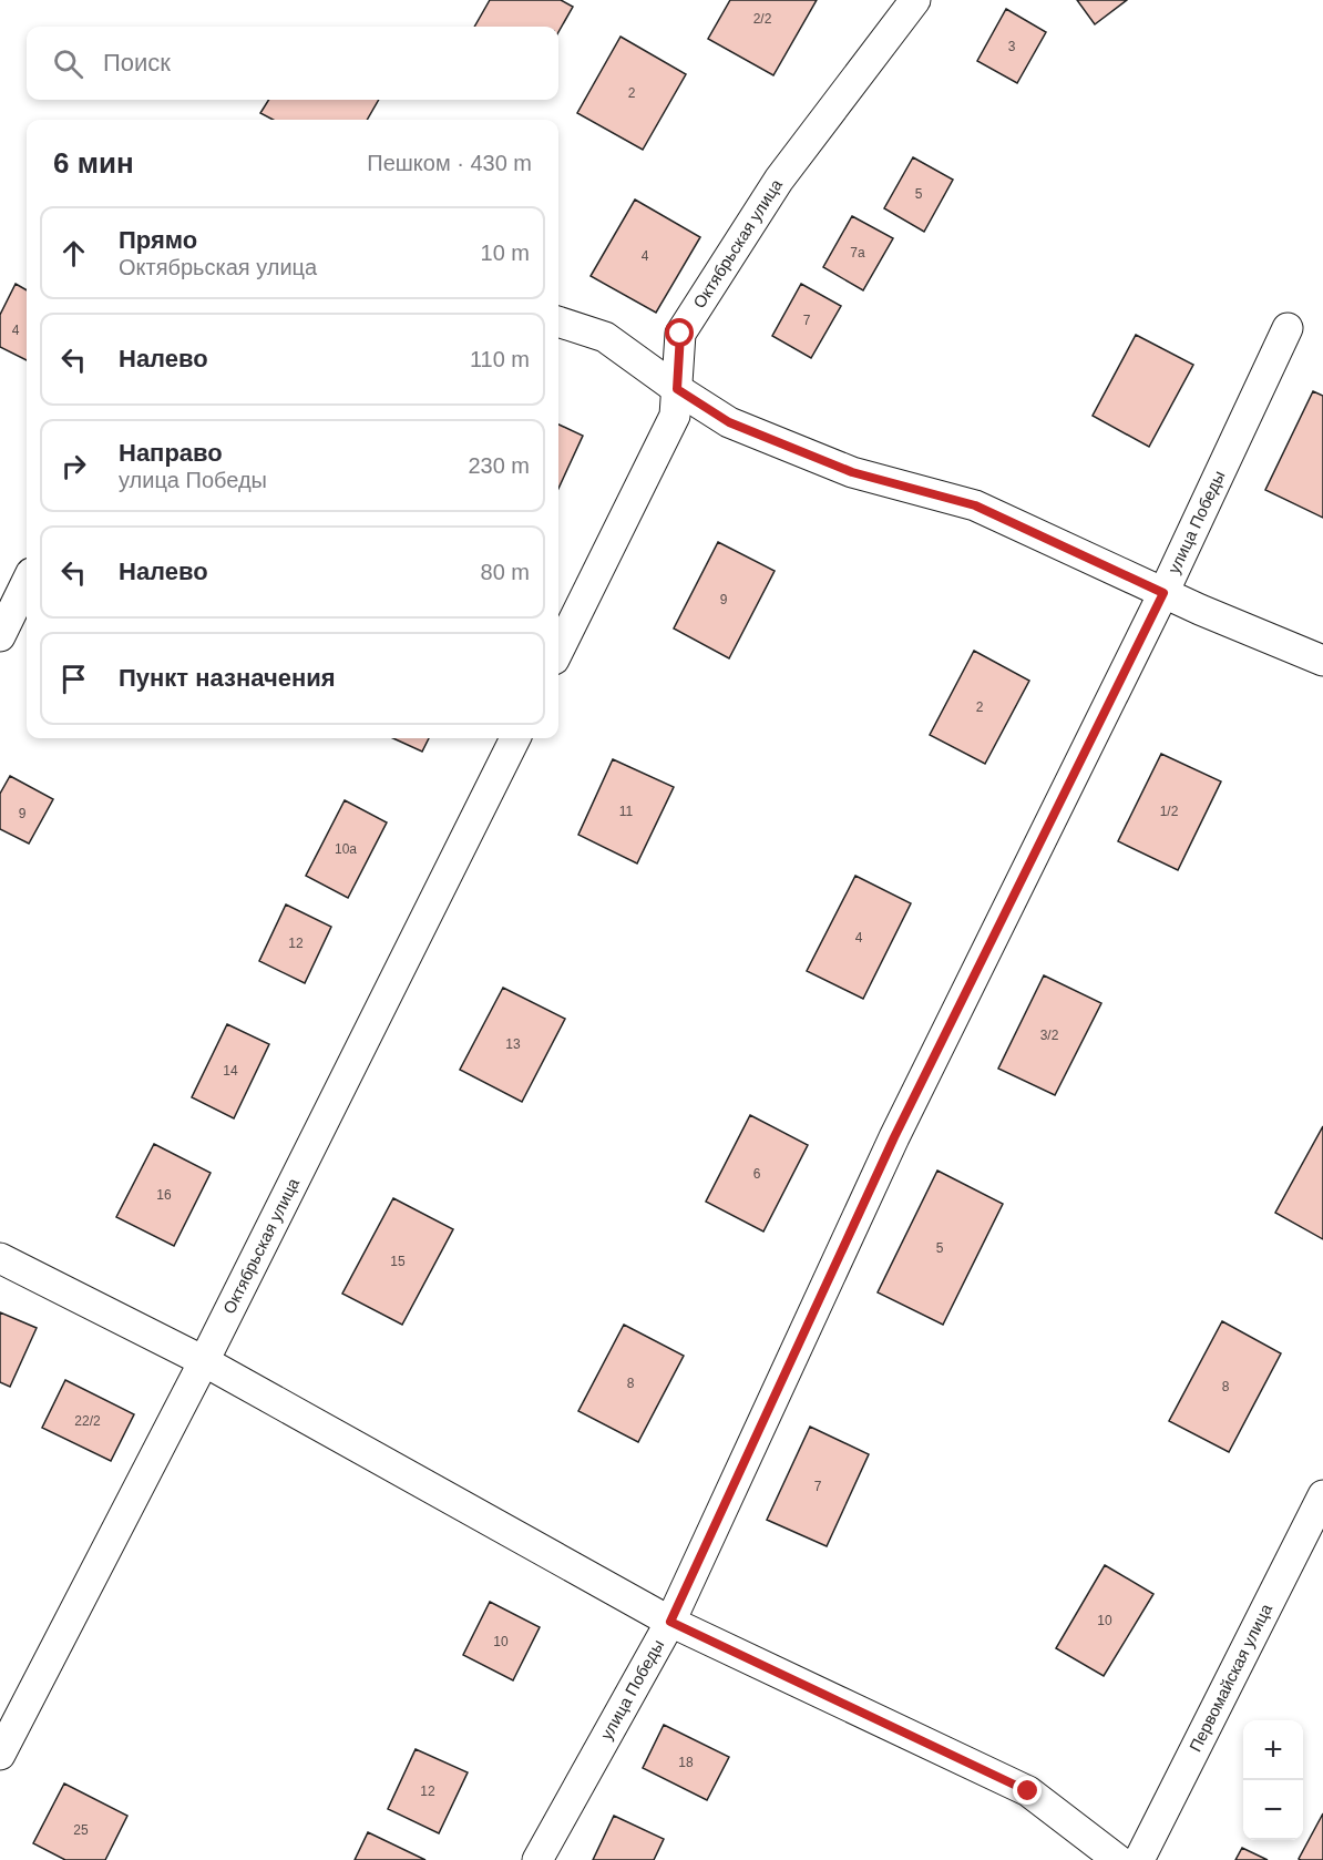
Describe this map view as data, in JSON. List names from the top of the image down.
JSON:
{
  "streets": {
    "street": ["Октябрьская улица", "улица Победы", "Первомайская улица"]
  },
  "house_numbers": [
    "2/2",
    "3",
    "2",
    "5",
    "7а",
    "4",
    "7",
    "4",
    "9",
    "2",
    "11",
    "1/2",
    "9",
    "10а",
    "4",
    "12",
    "3/2",
    "13",
    "14",
    "6",
    "16",
    "5",
    "15",
    "8",
    "8",
    "22/2",
    "7",
    "10",
    "10",
    "18",
    "12",
    "25"
  ],
  "page": {
    "search": "Поиск",
    "heading": ["6 мин", "Пешком · 430 m"],
    "list": [
      ["Прямо", "Октябрьская улица", "10 m"],
      ["Налево", "110 m"],
      ["Направо", "улица Победы", "230 m"],
      ["Налево", "80 m"],
      "Пункт назначения"
    ],
    "map_buttons": ["+", "−"]
  }
}
